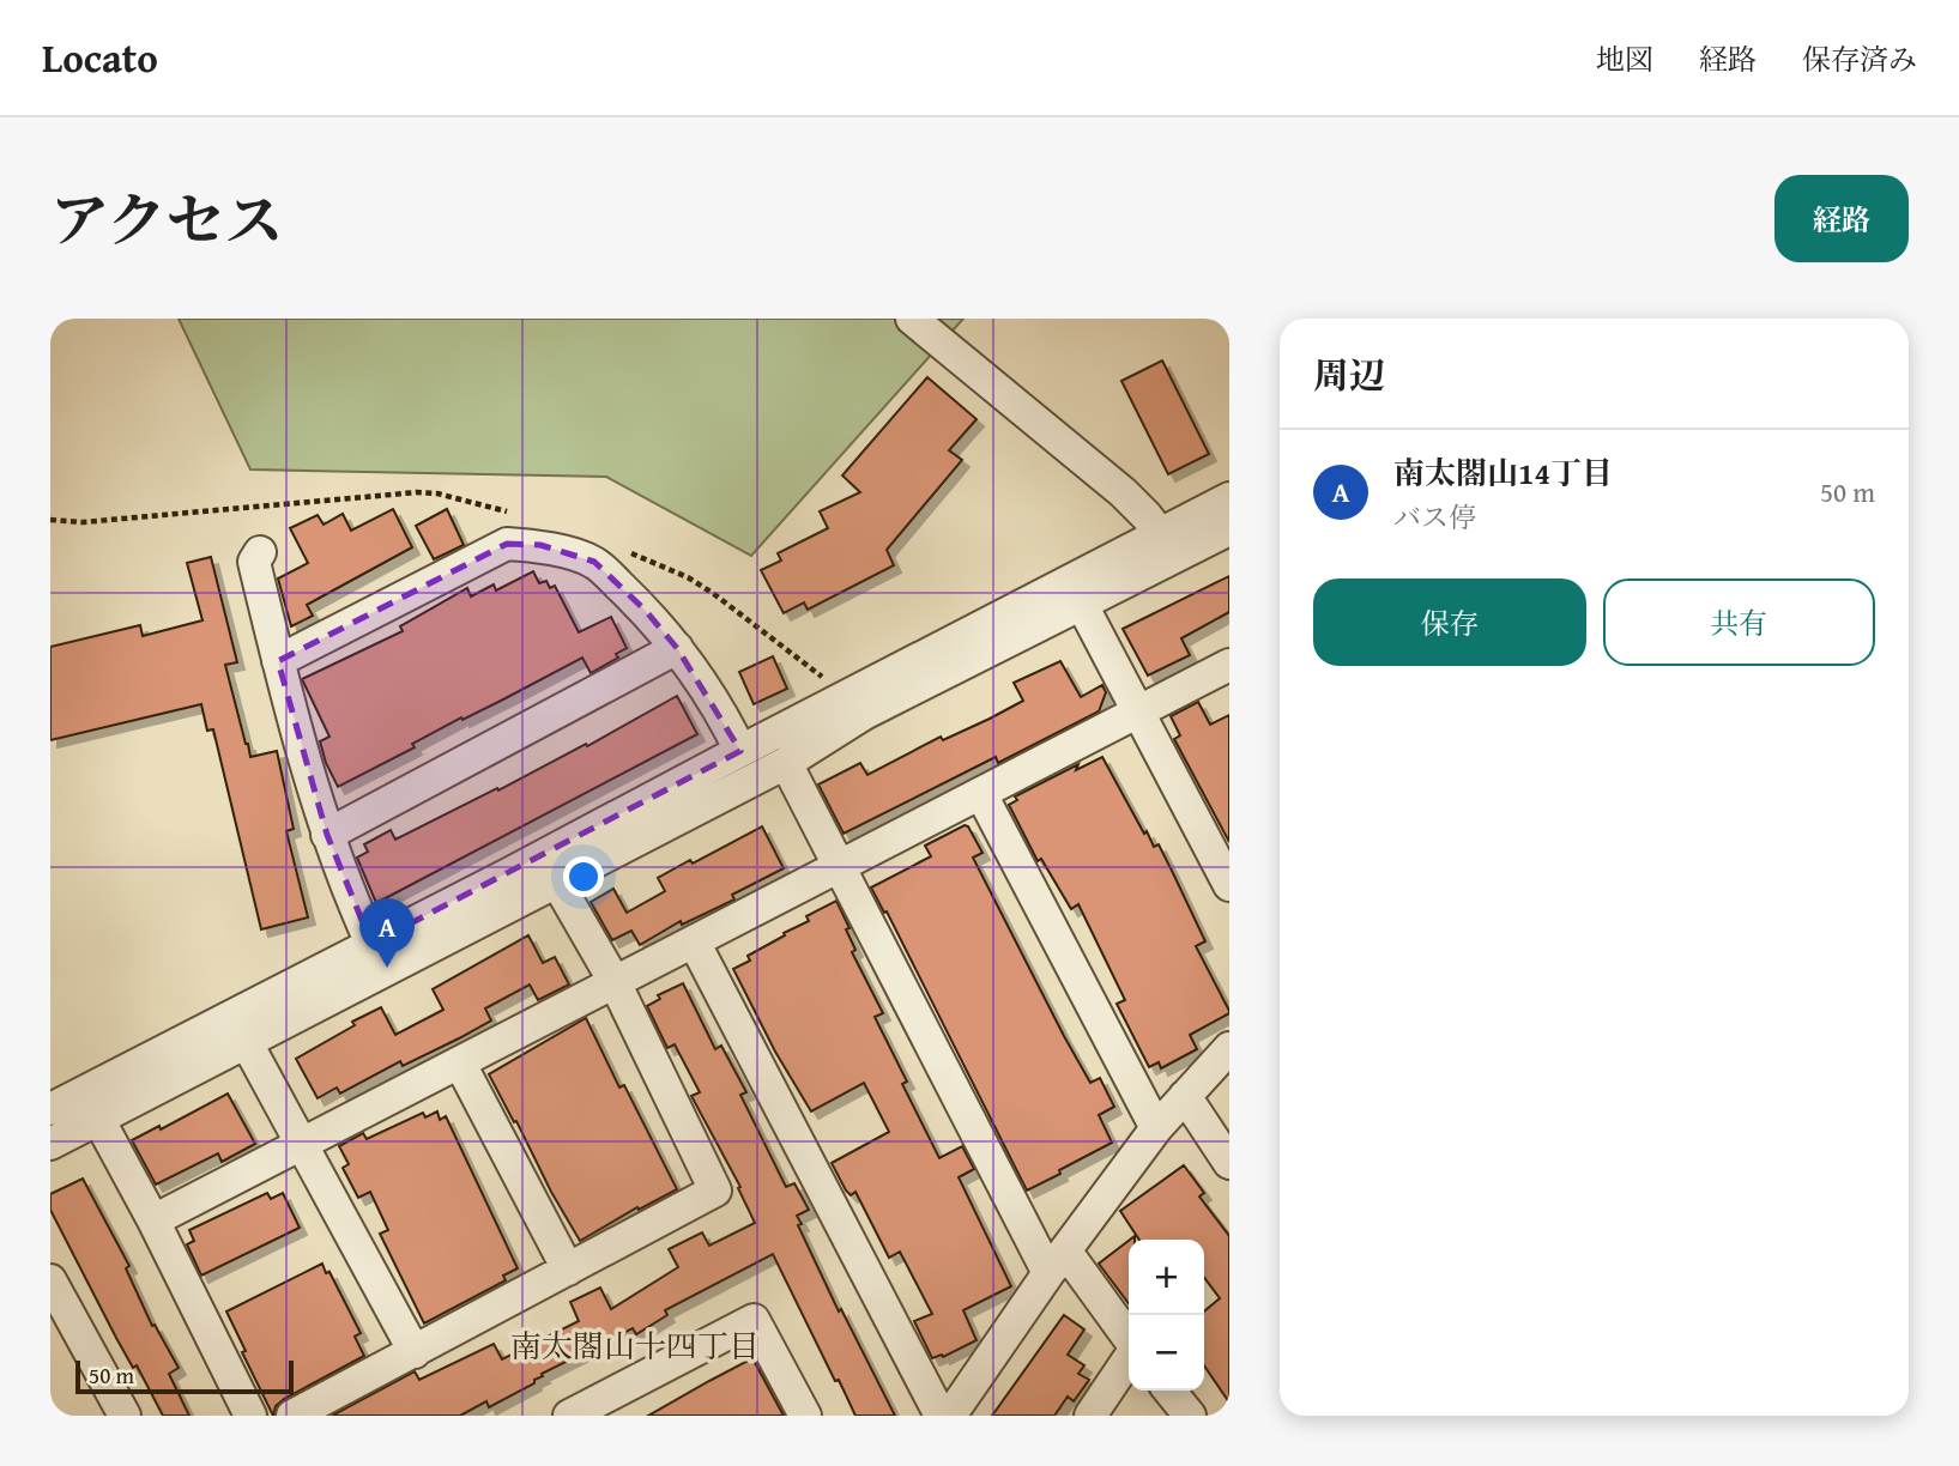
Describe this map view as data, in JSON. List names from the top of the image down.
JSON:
{
  "districts": ["南太閤山十四丁目"],
  "scale_bar": "50 m",
  "page": {
    "header": "Locato",
    "nav": ["地図", "経路", "保存済み"],
    "title": "アクセス",
    "buttons": [
      "経路",
      ["保存", "共有"]
    ],
    "heading": "周辺",
    "list": [
      {
        "mark": "A",
        "name": "南太閤山14丁目",
        "note": "バス停",
        "value": "50 m"
      }
    ],
    "pins": "A",
    "map_buttons": ["+", "−"],
    "scale": "50 m"
  }
}
